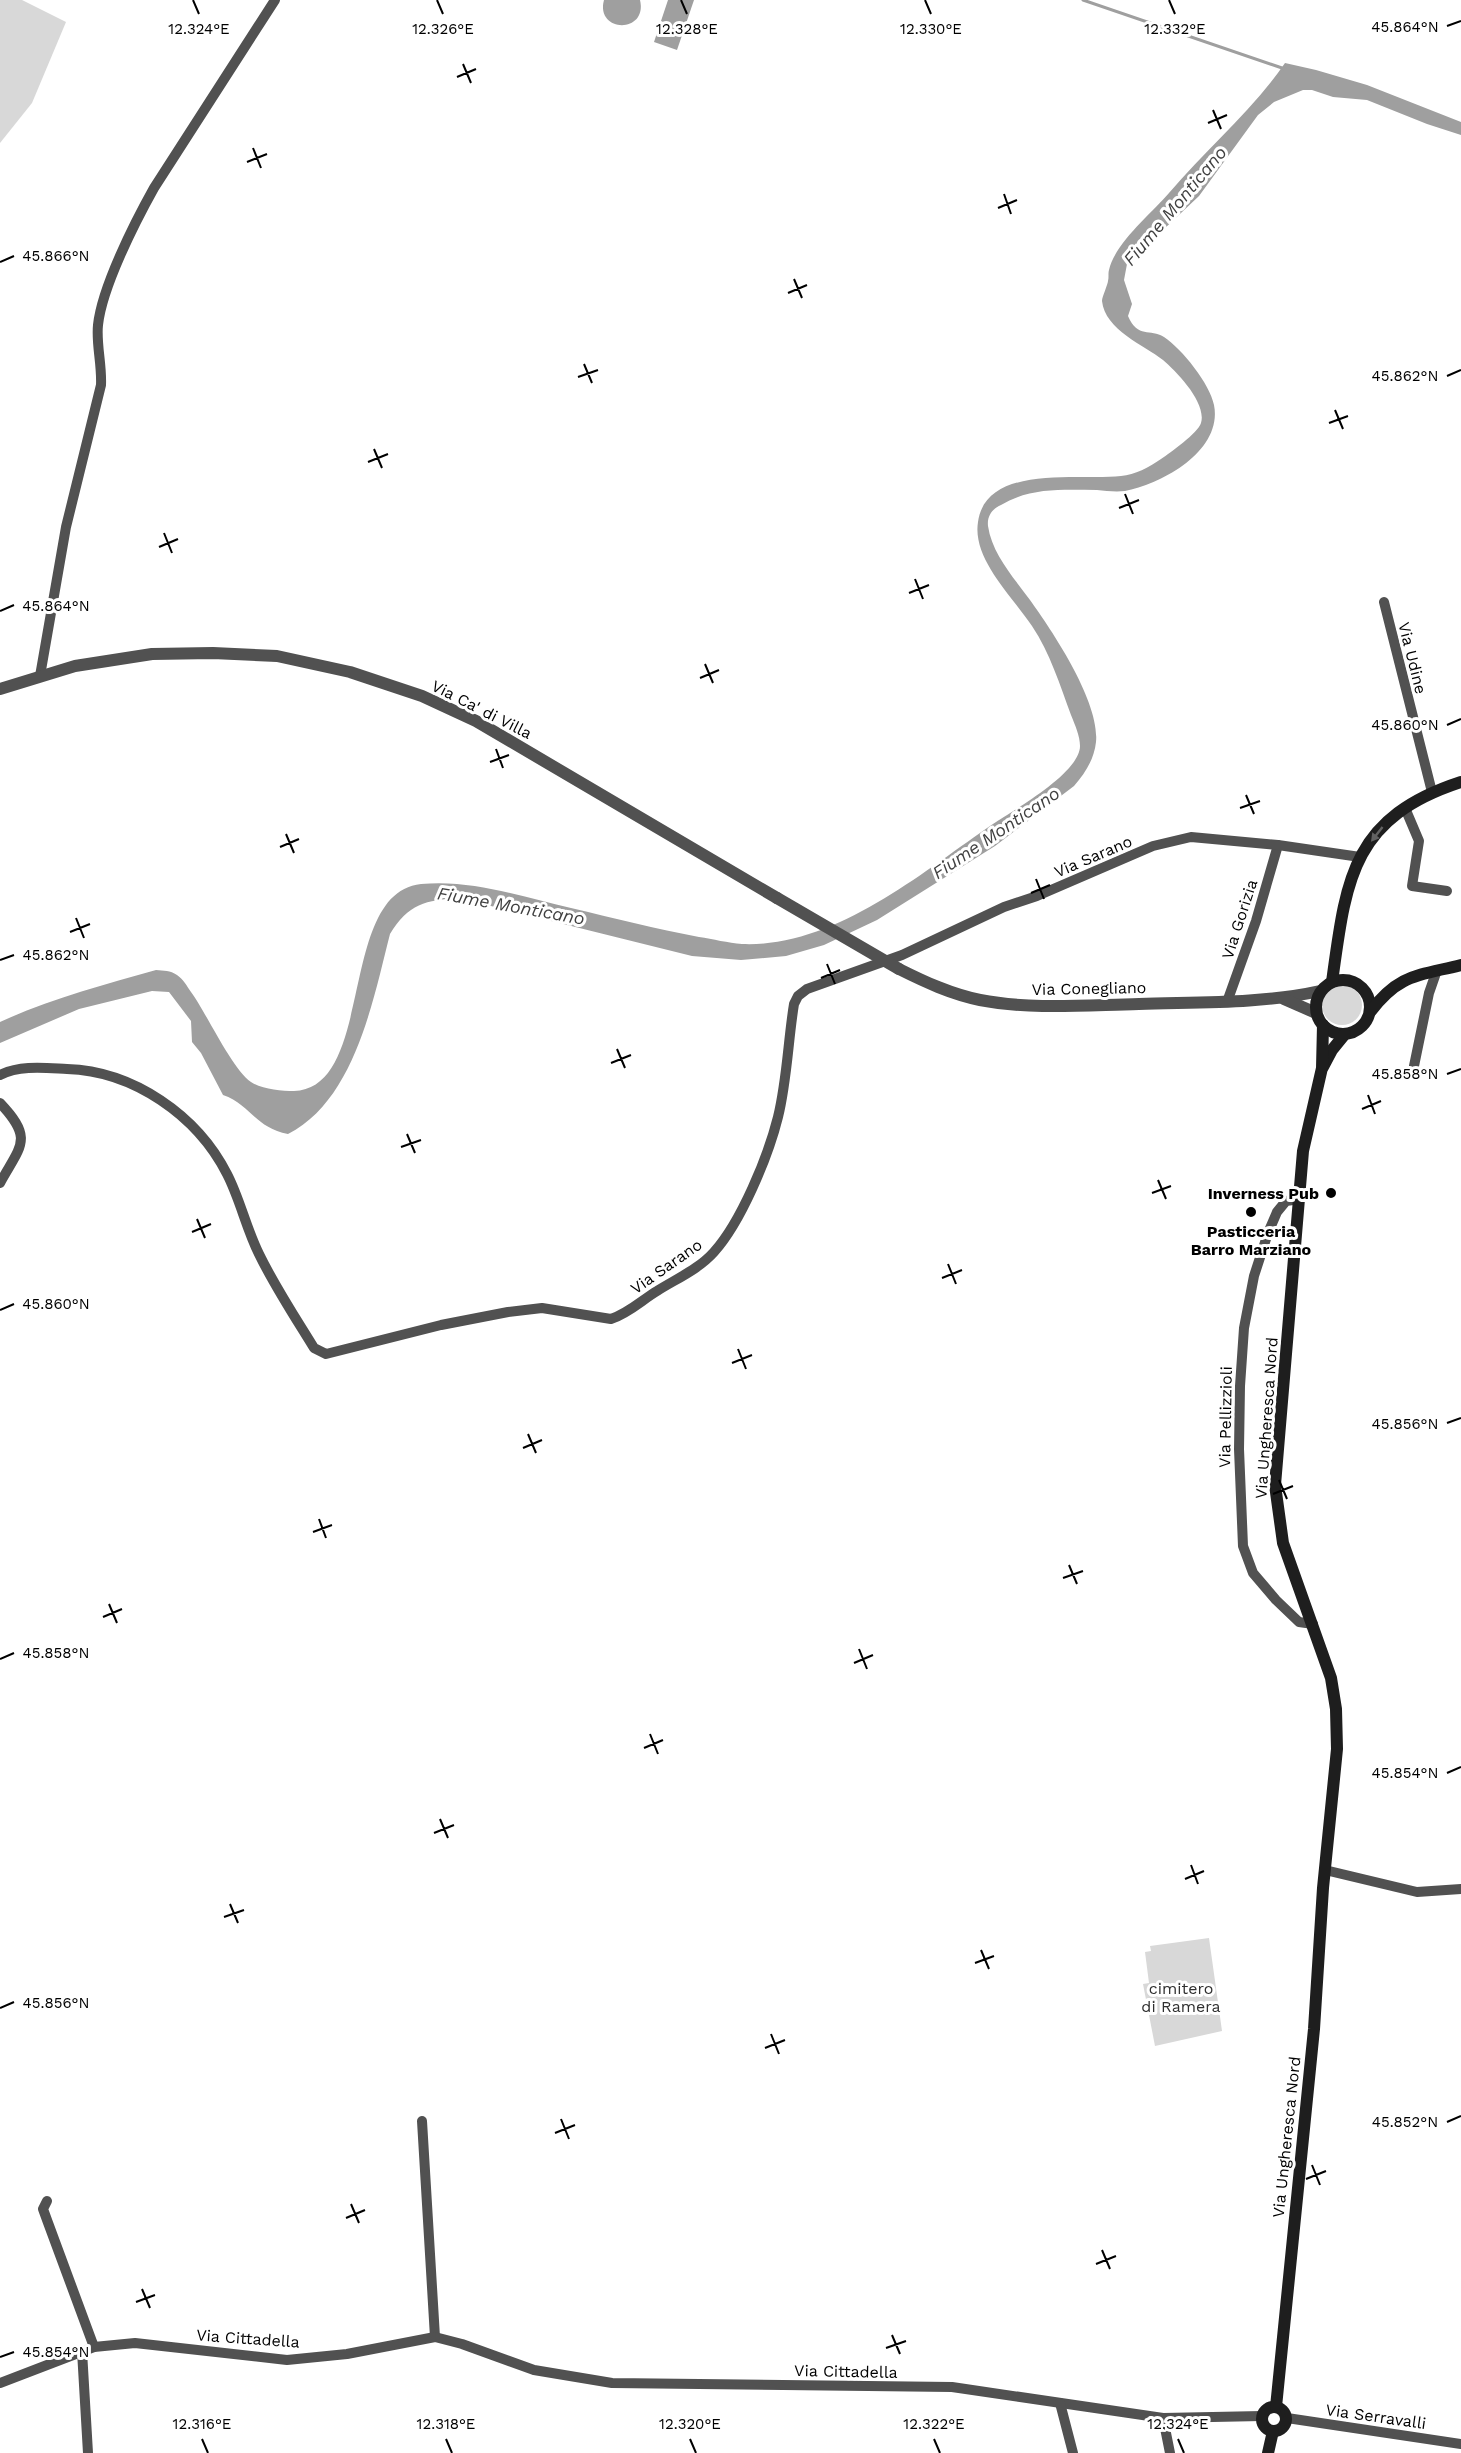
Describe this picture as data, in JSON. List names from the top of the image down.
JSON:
{
  "streets": {
    "main road": ["Via Conegliano", "Via Ungheresca Nord"],
    "street": [
      "Via Udine",
      "Via Ca' di Villa",
      "Via Sarano",
      "Via Gorizia",
      "Via Pellizzioli",
      "Via Cittadella",
      "Via Serravalli"
    ]
  },
  "crossings": [
    ["Via Ca' di Villa", "Via Conegliano"],
    ["Via Sarano", "Via Gorizia"],
    ["Via Gorizia", "Via Conegliano"],
    ["Via Conegliano", "Via Ungheresca Nord"],
    ["Via Pellizzioli", "Via Ungheresca Nord"],
    ["Via Ungheresca Nord", "Via Cittadella"],
    ["Via Ungheresca Nord", "Via Serravalli"],
    ["Via Cittadella", "Via Serravalli"]
  ],
  "water": ["Fiume Monticano"],
  "parks": ["cimitero di Ramera"],
  "places": ["Inverness Pub", "Pasticceria Barro Marziano"],
  "coordinates": [
    "45.864°N",
    "12.324°E",
    "12.326°E",
    "12.328°E",
    "12.330°E",
    "12.332°E",
    "45.866°N",
    "45.862°N",
    "45.860°N",
    "45.858°N",
    "45.856°N",
    "45.854°N",
    "45.852°N",
    "12.316°E",
    "12.318°E",
    "12.320°E",
    "12.322°E"
  ]
}
